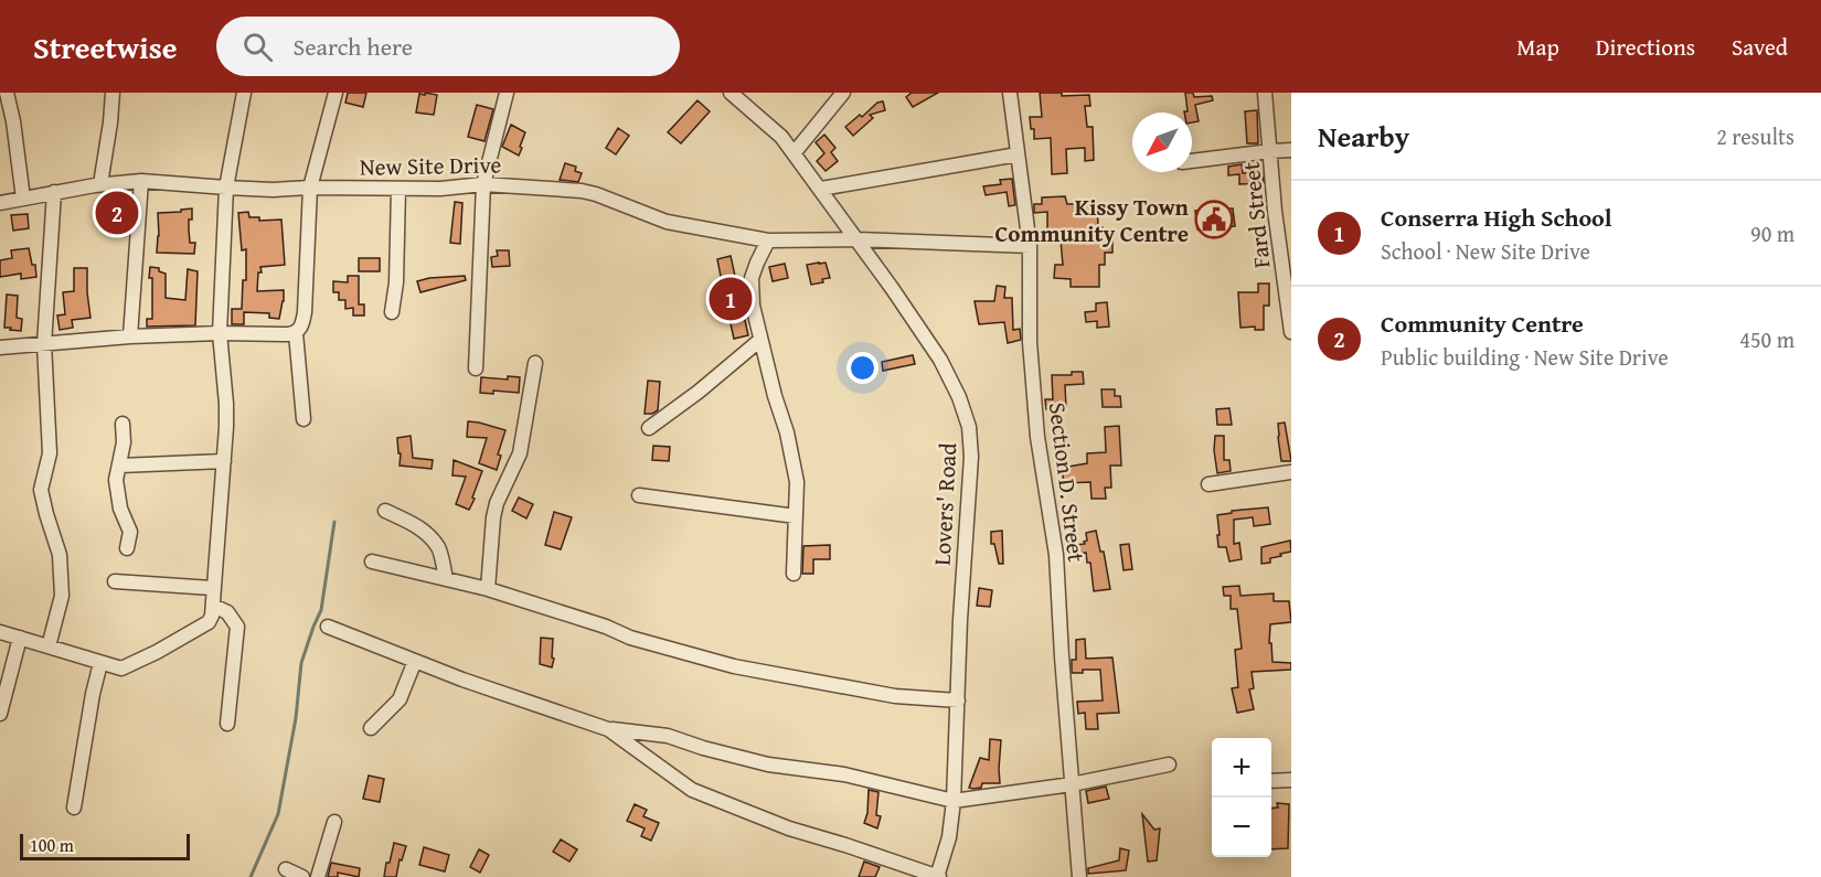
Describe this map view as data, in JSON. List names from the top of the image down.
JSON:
{
  "streets": {
    "street": [
      "New Site Drive",
      "Fard Street",
      "Section D. Street",
      "Lovers' Road"
    ]
  },
  "crossings": [
    ["New Site Drive", "Section D. Street"],
    ["New Site Drive", "Lovers' Road"]
  ],
  "places": {
    "public building": ["Kissy Town Community Centre"]
  },
  "scale_bar": "100 m",
  "north": "bottom left",
  "page": {
    "header": "Streetwise",
    "search": "Search here",
    "nav": ["Map", "Directions", "Saved"],
    "heading": ["Nearby", "2 results"],
    "list": [
      {
        "mark": "1",
        "name": "Conserra High School",
        "note": "School · New Site Drive",
        "value": "90 m"
      },
      {
        "mark": "2",
        "name": "Community Centre",
        "note": "Public building · New Site Drive",
        "value": "450 m"
      }
    ],
    "pins": ["2", "1"],
    "map_buttons": ["+", "−"],
    "scale": "100 m"
  }
}
